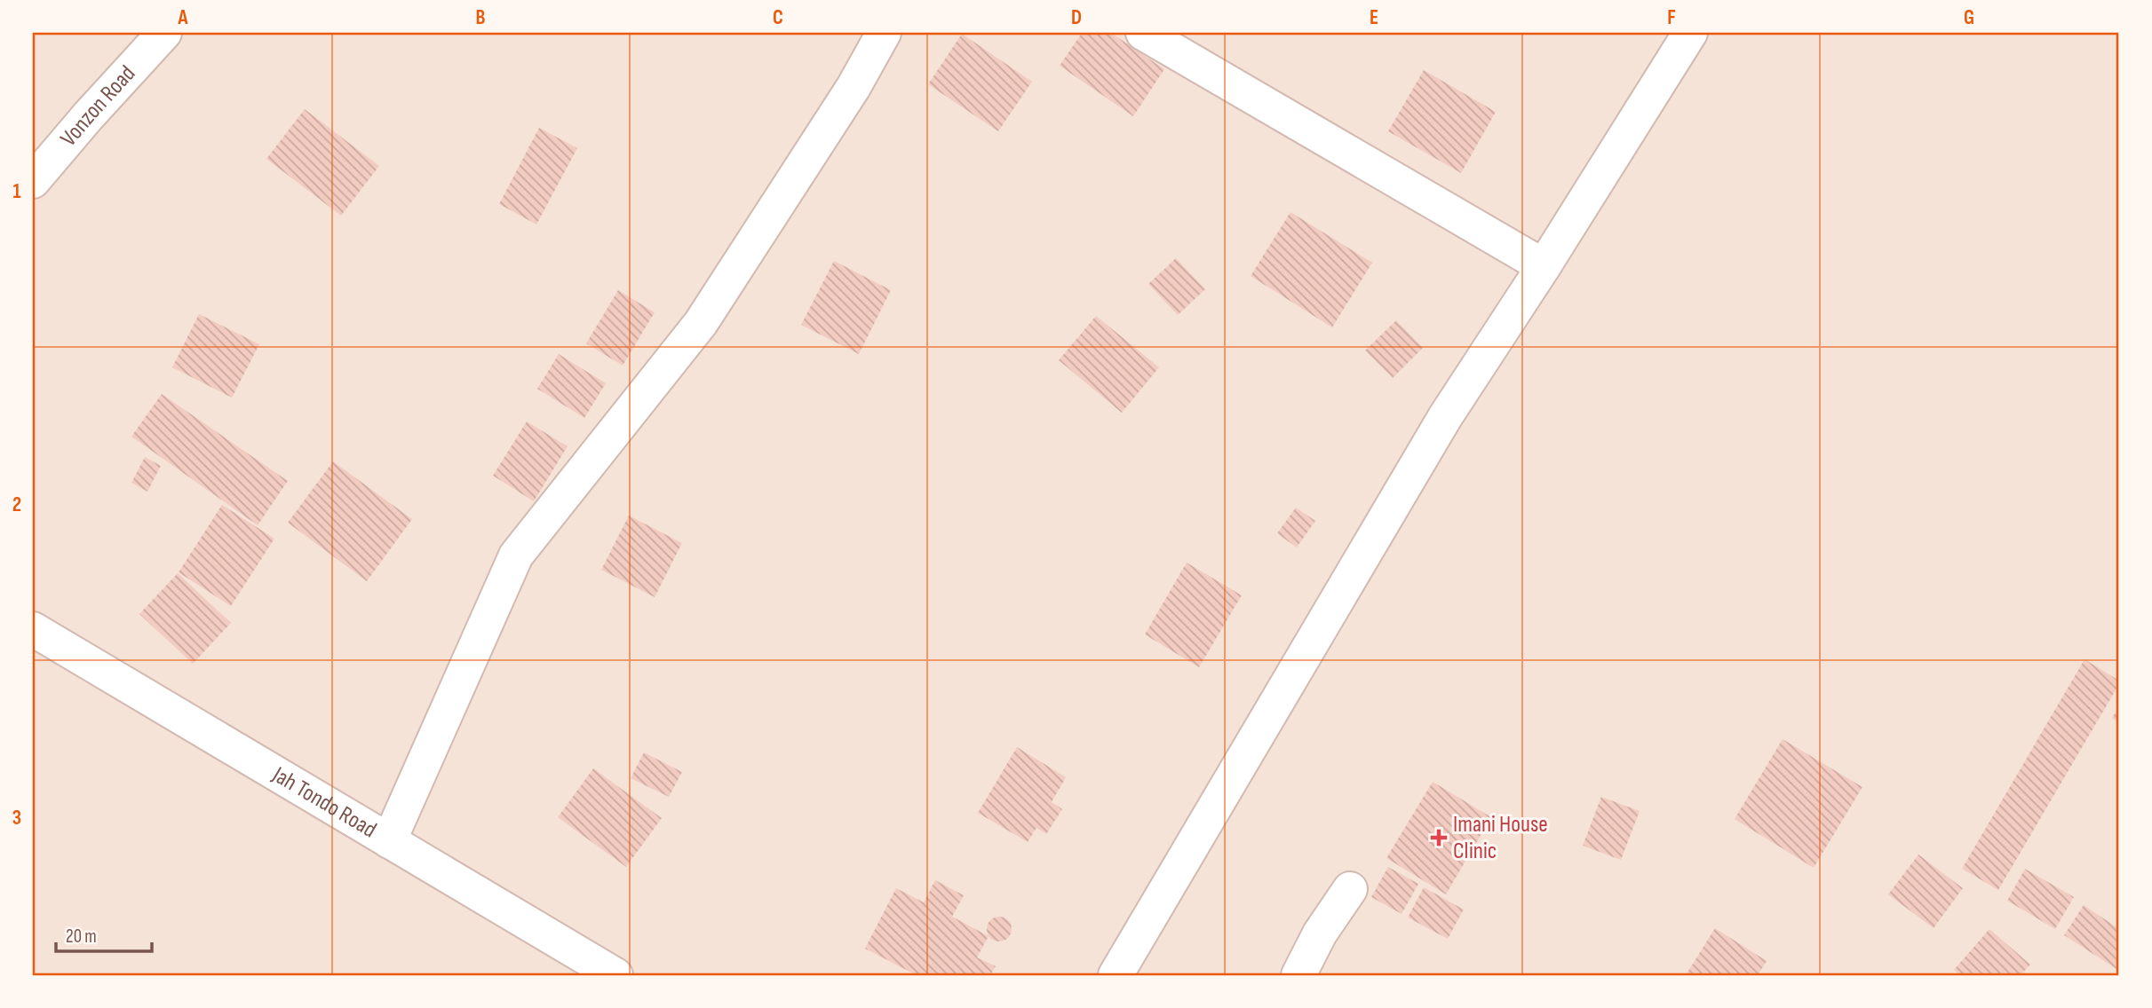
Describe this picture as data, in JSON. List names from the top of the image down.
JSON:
{
  "streets": {
    "street": ["Vonzon Road", "Jah Tondo Road"]
  },
  "places": {
    "health": ["Imani House Clinic"]
  },
  "scale_bar": "20 m",
  "grid": {
    "columns": [
      "A",
      "B",
      "C",
      "D",
      "E",
      "F",
      "G"
    ],
    "rows": ["1", "2", "3"]
  }
}
